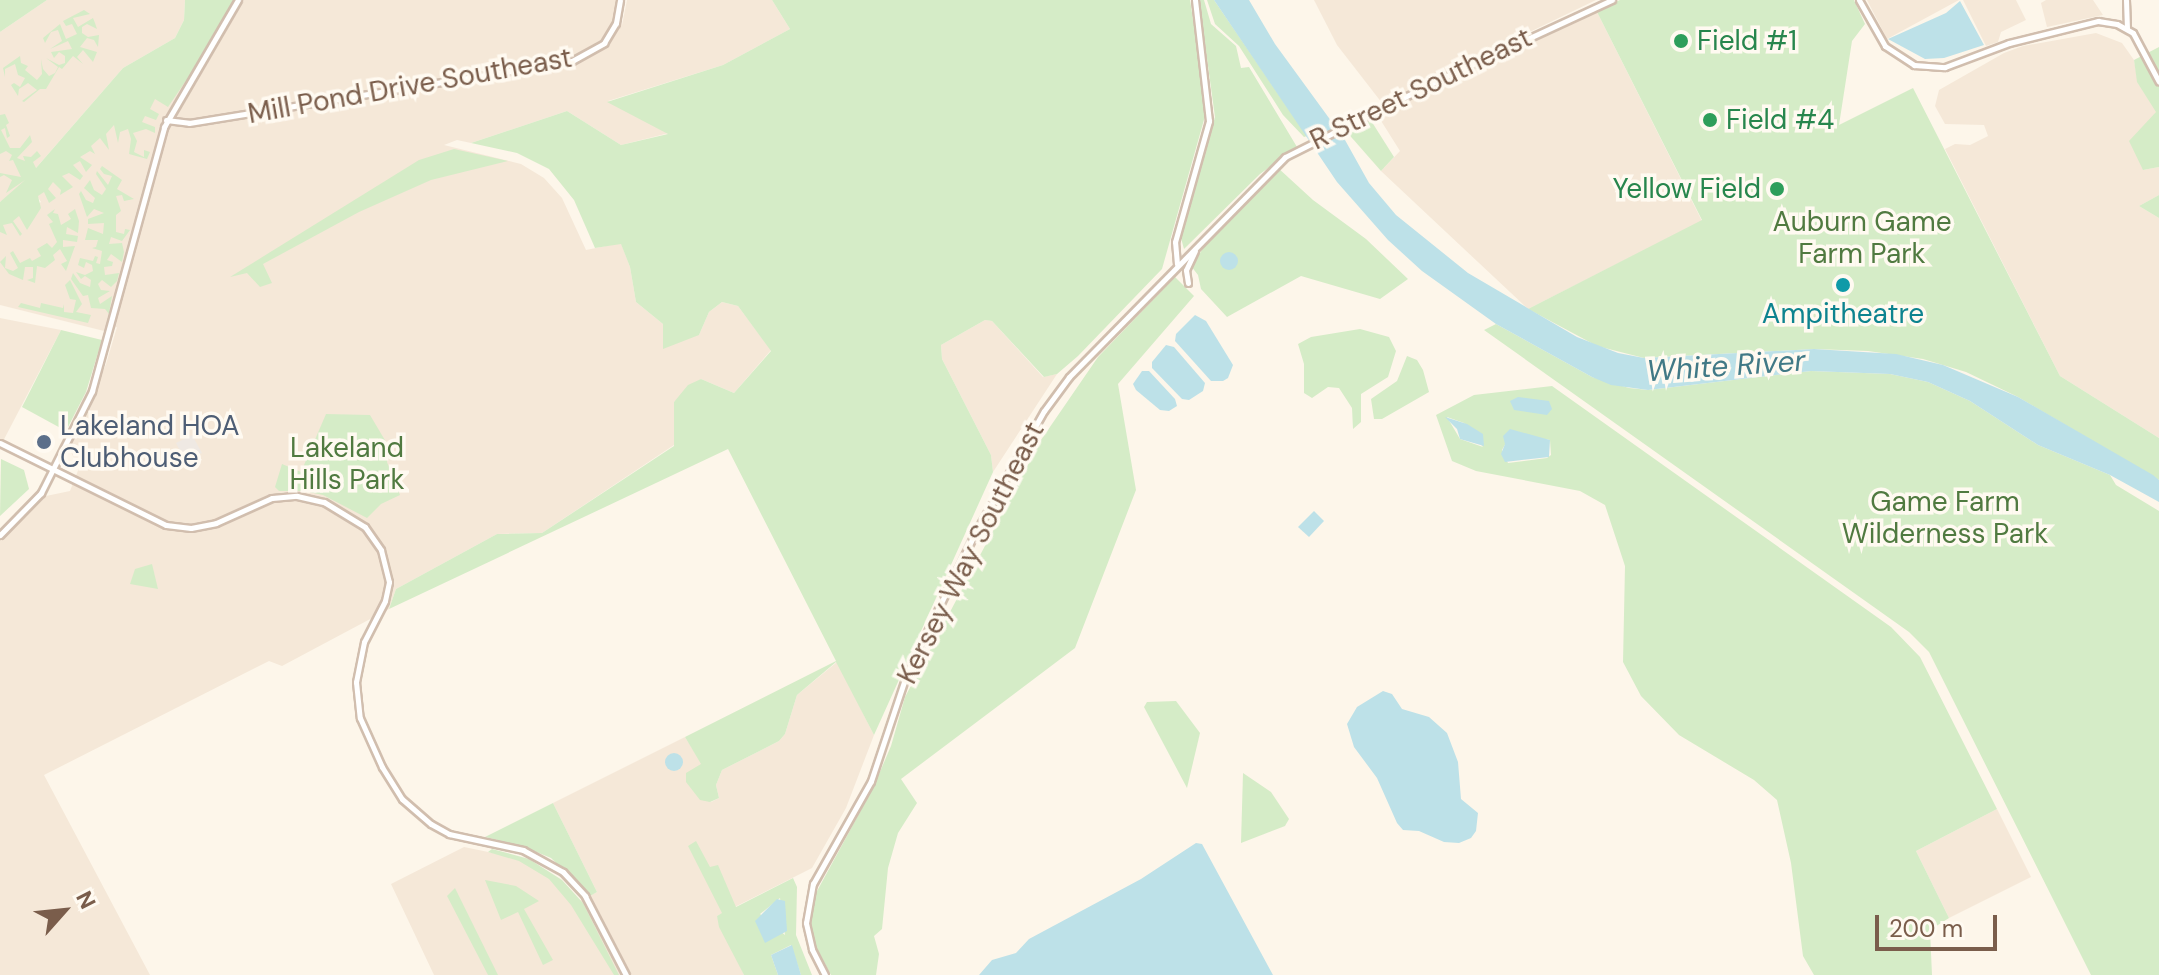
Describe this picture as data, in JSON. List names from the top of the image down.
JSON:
{
  "streets": {
    "street": ["Mill Pond Drive Southeast", "R Street Southeast", "Kersey Way Southeast"]
  },
  "crossings": [
    ["R Street Southeast", "Kersey Way Southeast"]
  ],
  "water": ["White River"],
  "parks": ["Auburn Game Farm Park", "Lakeland Hills Park", "Game Farm Wilderness Park"],
  "places": [
    "Field #1",
    "Field #4",
    "Yellow Field",
    "Ampitheatre",
    "Lakeland HOA Clubhouse"
  ],
  "scale_bar": "200 m",
  "north": "top right"
}
